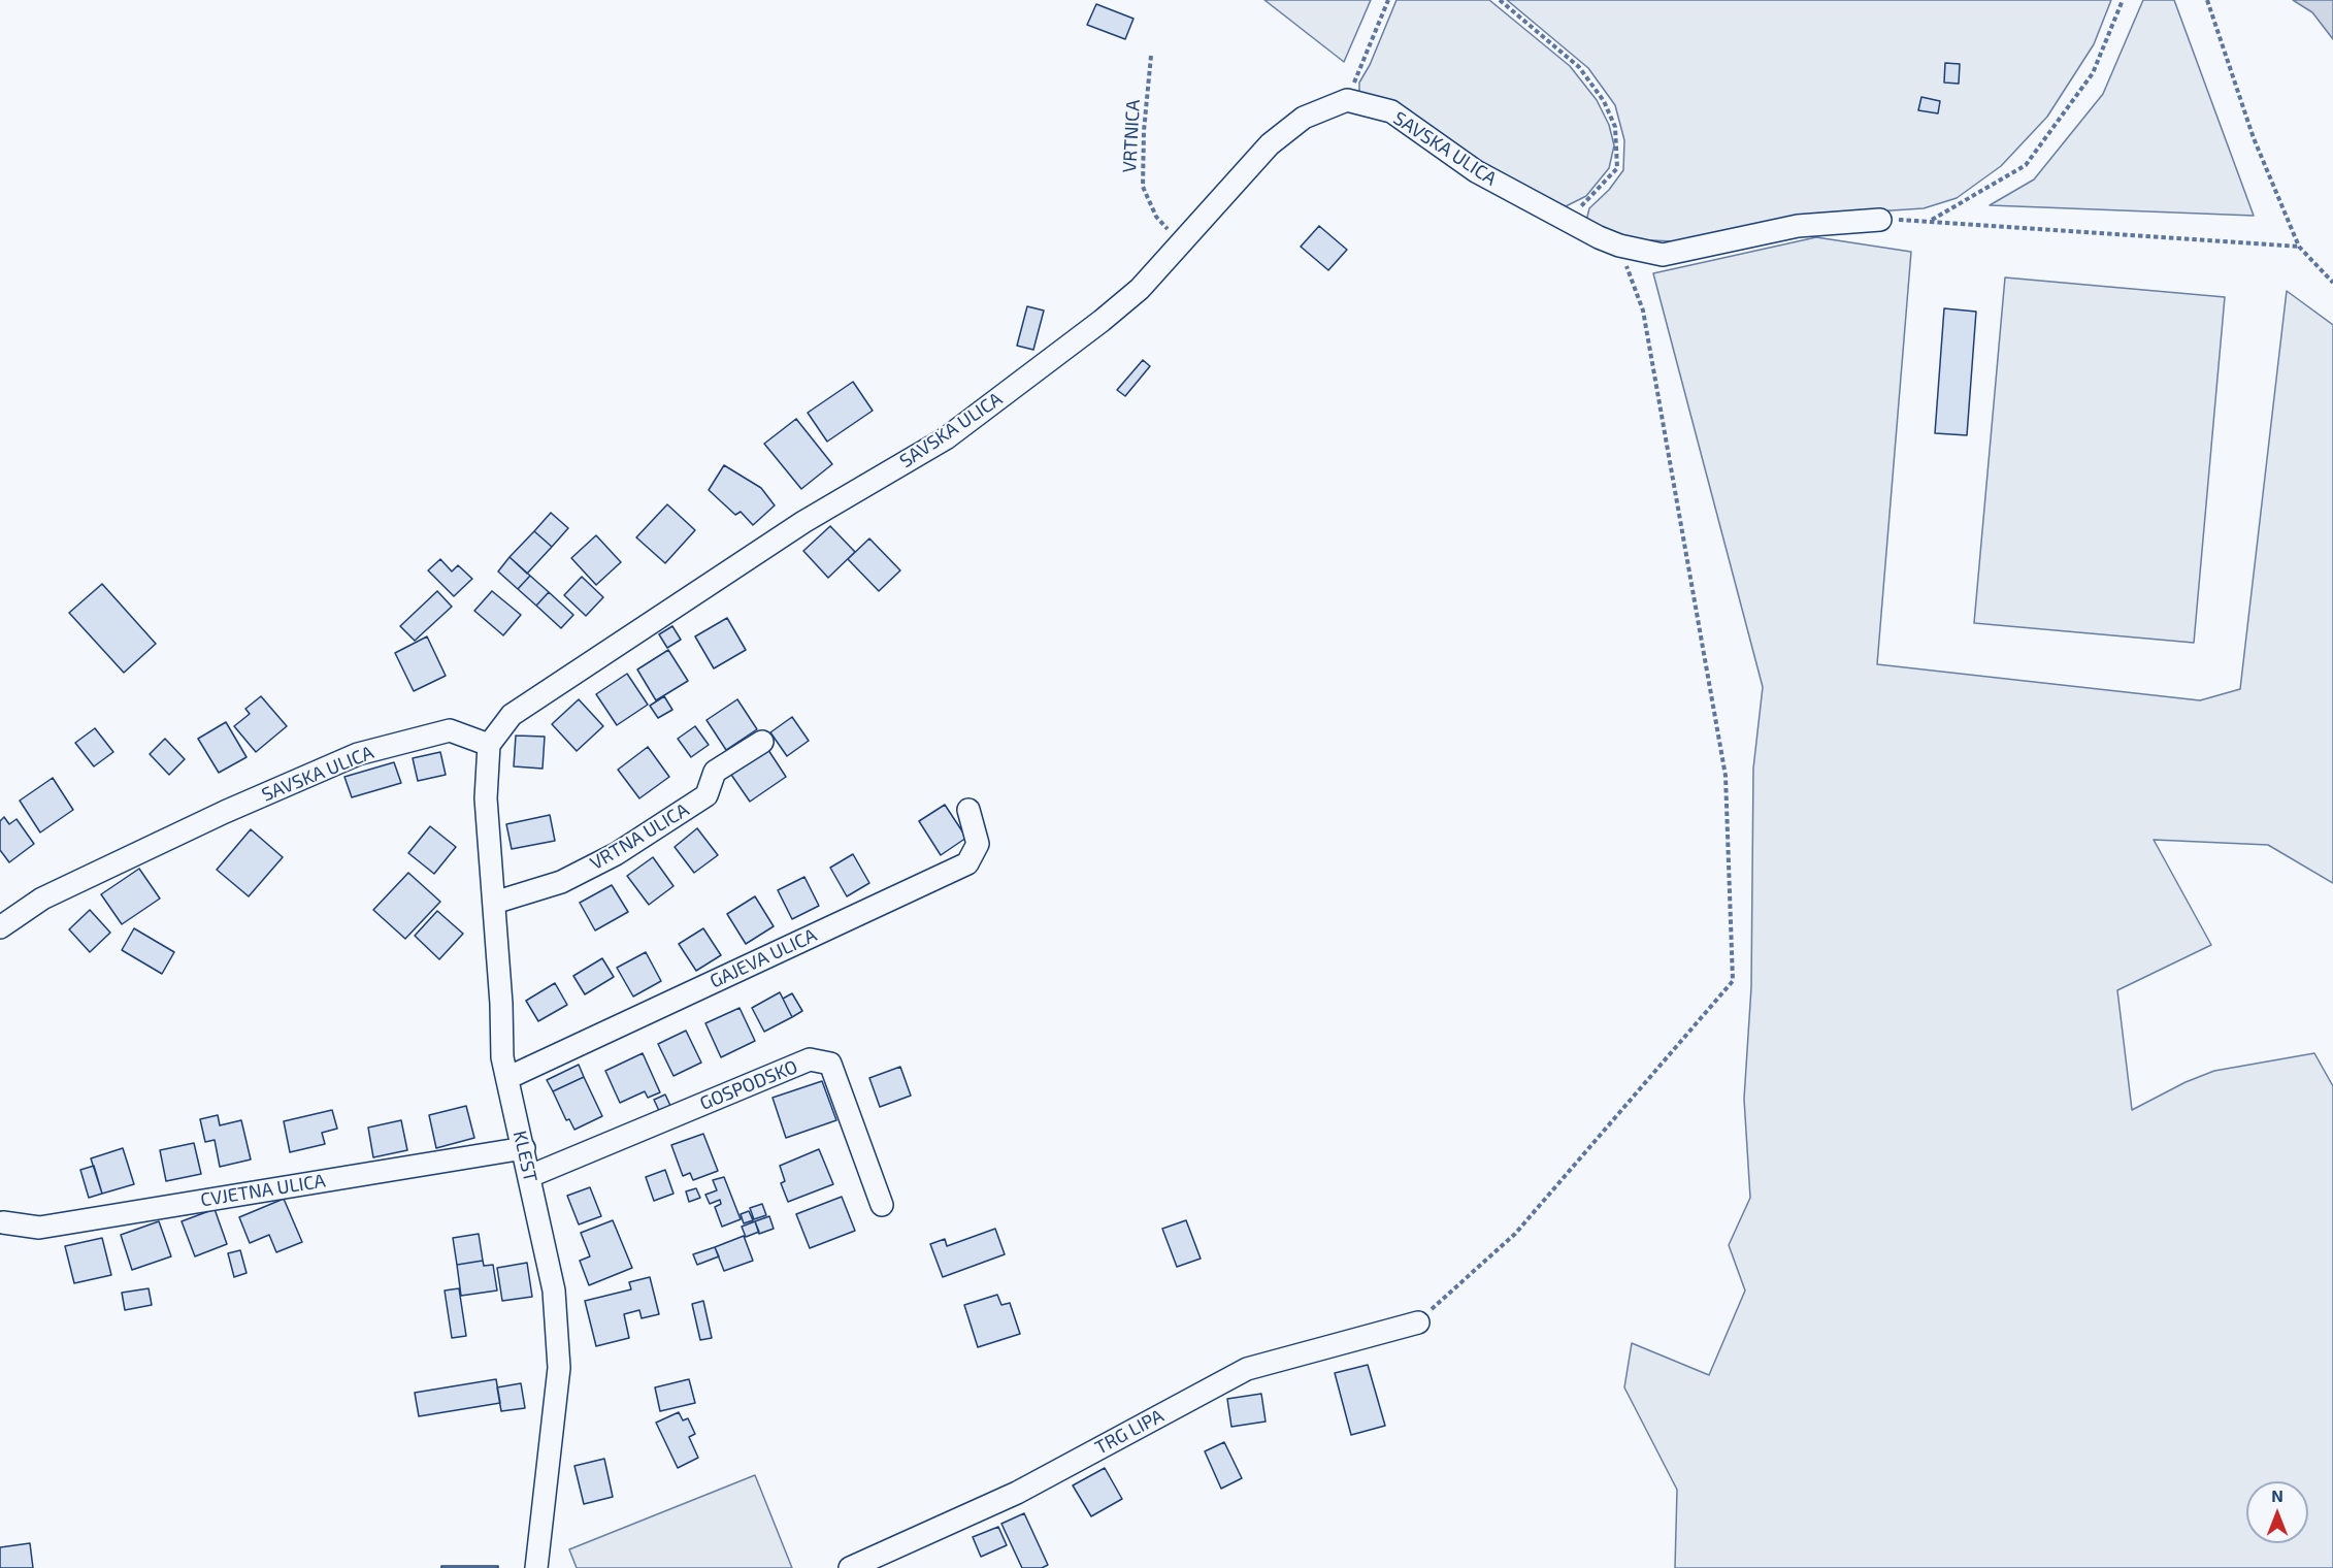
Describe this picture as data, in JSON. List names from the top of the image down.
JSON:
{
  "streets": {
    "street": [
      "SAVSKA ULICA",
      "VRTNA ULICA",
      "GAJEVA ULICA",
      "GOSPODSKO",
      "KLEST",
      "CVJETNA ULICA",
      "TRG LIPA"
    ],
    "path": ["VRTNICA"]
  },
  "crossings": [
    ["VRTNICA", "SAVSKA ULICA"],
    ["SAVSKA ULICA", "KLEST"],
    ["VRTNA ULICA", "KLEST"],
    ["GAJEVA ULICA", "KLEST"],
    ["GOSPODSKO", "KLEST"],
    ["KLEST", "CVJETNA ULICA"]
  ],
  "north": "top"
}
